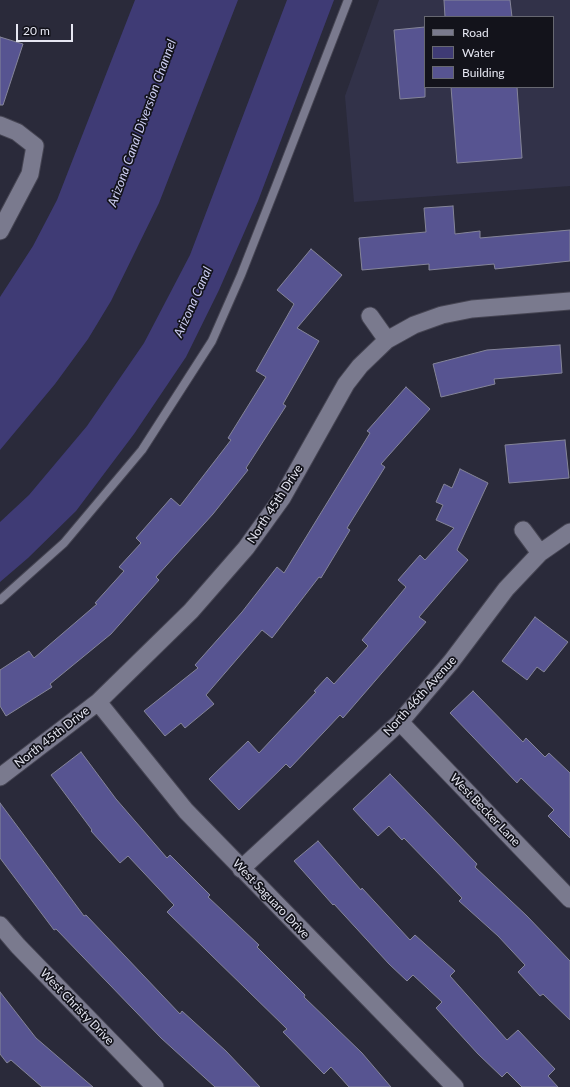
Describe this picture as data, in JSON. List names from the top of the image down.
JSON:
{
  "streets": {
    "street": [
      "North 45th Drive",
      "North 46th Avenue",
      "West Becker Lane",
      "West Saguaro Drive",
      "West Christy Drive"
    ]
  },
  "crossings": [
    ["North 45th Drive", "West Saguaro Drive"],
    ["North 46th Avenue", "West Becker Lane"],
    ["North 46th Avenue", "West Saguaro Drive"]
  ],
  "water": ["Arizona Canal Diversion Channel", "Arizona Canal"],
  "legend": ["Road", "Water", "Building"],
  "scale_bar": "20 m"
}
